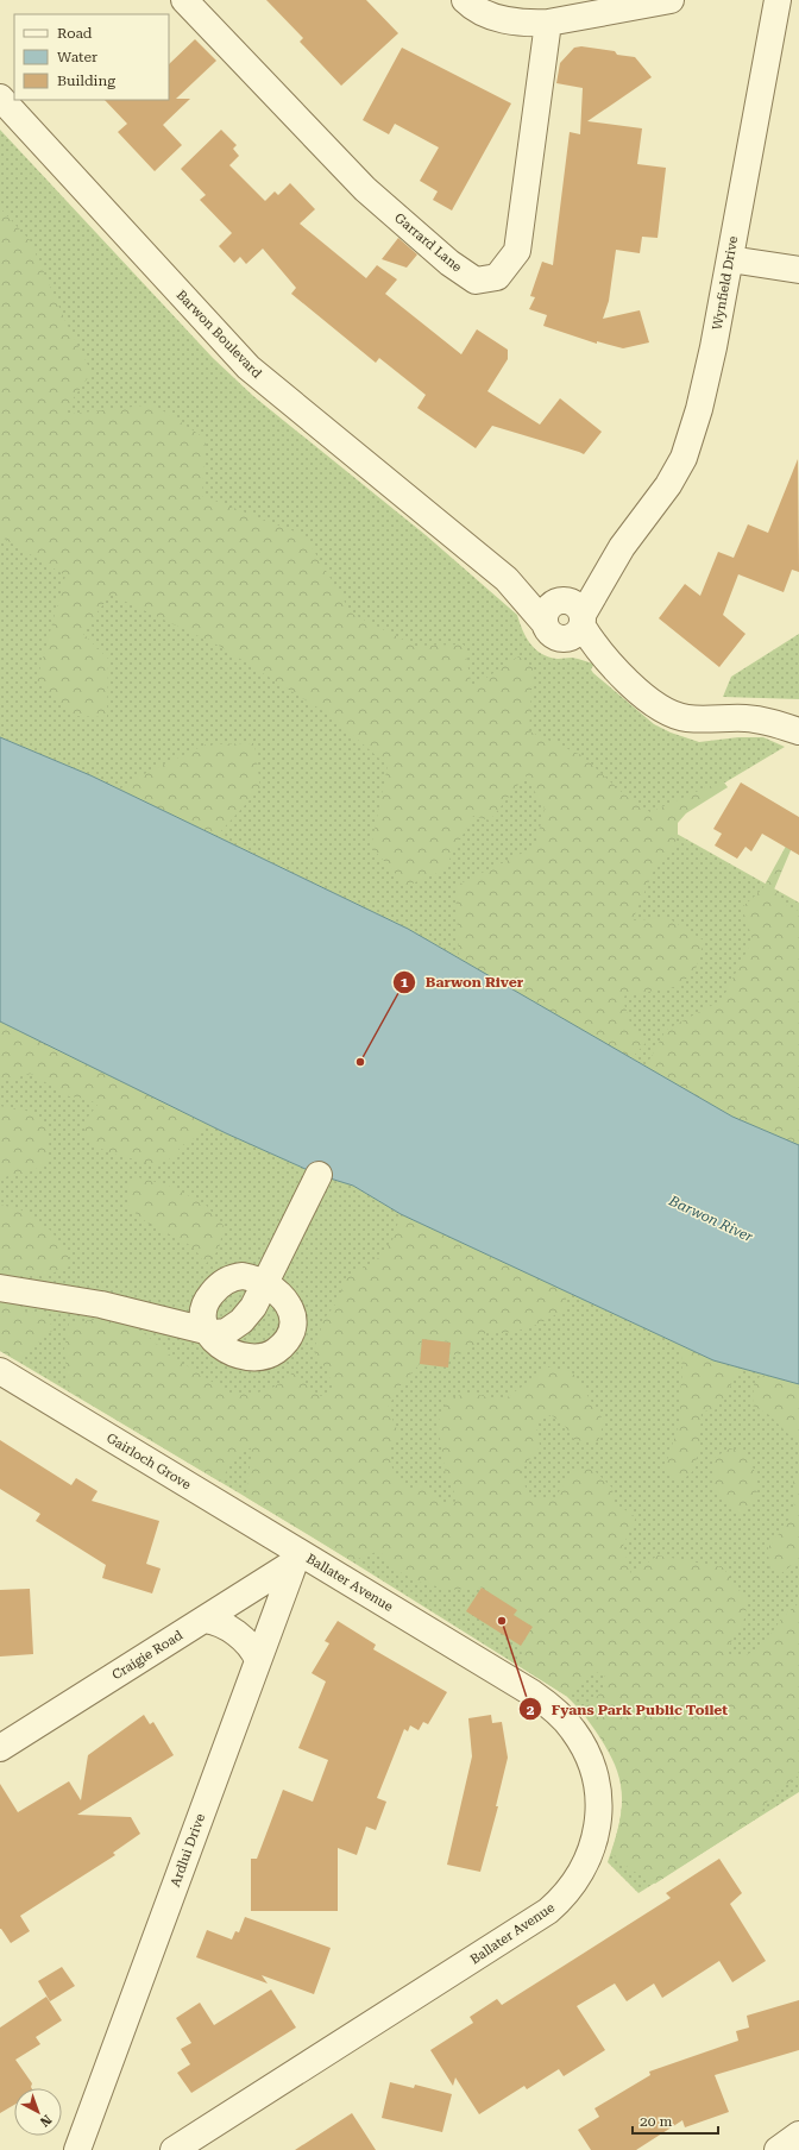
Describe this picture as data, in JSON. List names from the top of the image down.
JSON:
{
  "streets": {
    "street": [
      "Garrard Lane",
      "Wynfield Drive",
      "Barwon Boulevard",
      "Gairloch Grove",
      "Ballater Avenue",
      "Craigie Road",
      "Ardlui Drive"
    ]
  },
  "crossings": [
    ["Wynfield Drive", "Barwon Boulevard"],
    ["Gairloch Grove", "Ballater Avenue"],
    ["Gairloch Grove", "Craigie Road"],
    ["Gairloch Grove", "Ardlui Drive"],
    ["Ballater Avenue", "Craigie Road"],
    ["Ballater Avenue", "Ardlui Drive"],
    ["Craigie Road", "Ardlui Drive"]
  ],
  "water": ["Barwon River"],
  "places": ["Barwon River", "Fyans Park Public Toilet"],
  "legend": ["Road", "Water", "Building"],
  "scale_bar": "20 m",
  "north": "bottom right"
}
